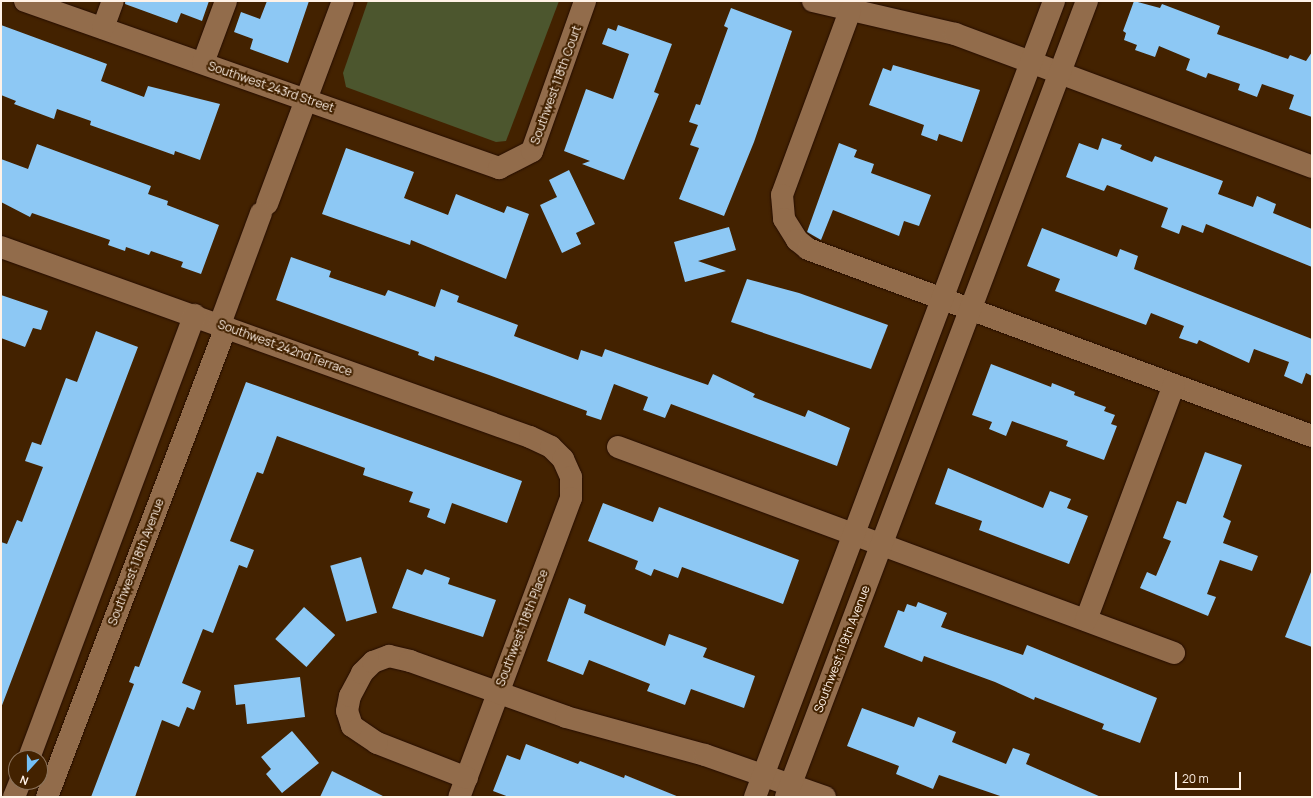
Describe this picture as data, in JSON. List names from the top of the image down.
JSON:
{
  "streets": {
    "street": [
      "Southwest 118th Court",
      "Southwest 243rd Street",
      "Southwest 242nd Terrace",
      "Southwest 118th Avenue",
      "Southwest 118th Place",
      "Southwest 119th Avenue"
    ]
  },
  "crossings": [
    ["Southwest 118th Court", "Southwest 243rd Street"],
    ["Southwest 243rd Street", "Southwest 118th Avenue"],
    ["Southwest 242nd Terrace", "Southwest 118th Avenue"],
    ["Southwest 242nd Terrace", "Southwest 118th Place"]
  ],
  "scale_bar": "20 m",
  "north": "bottom"
}
